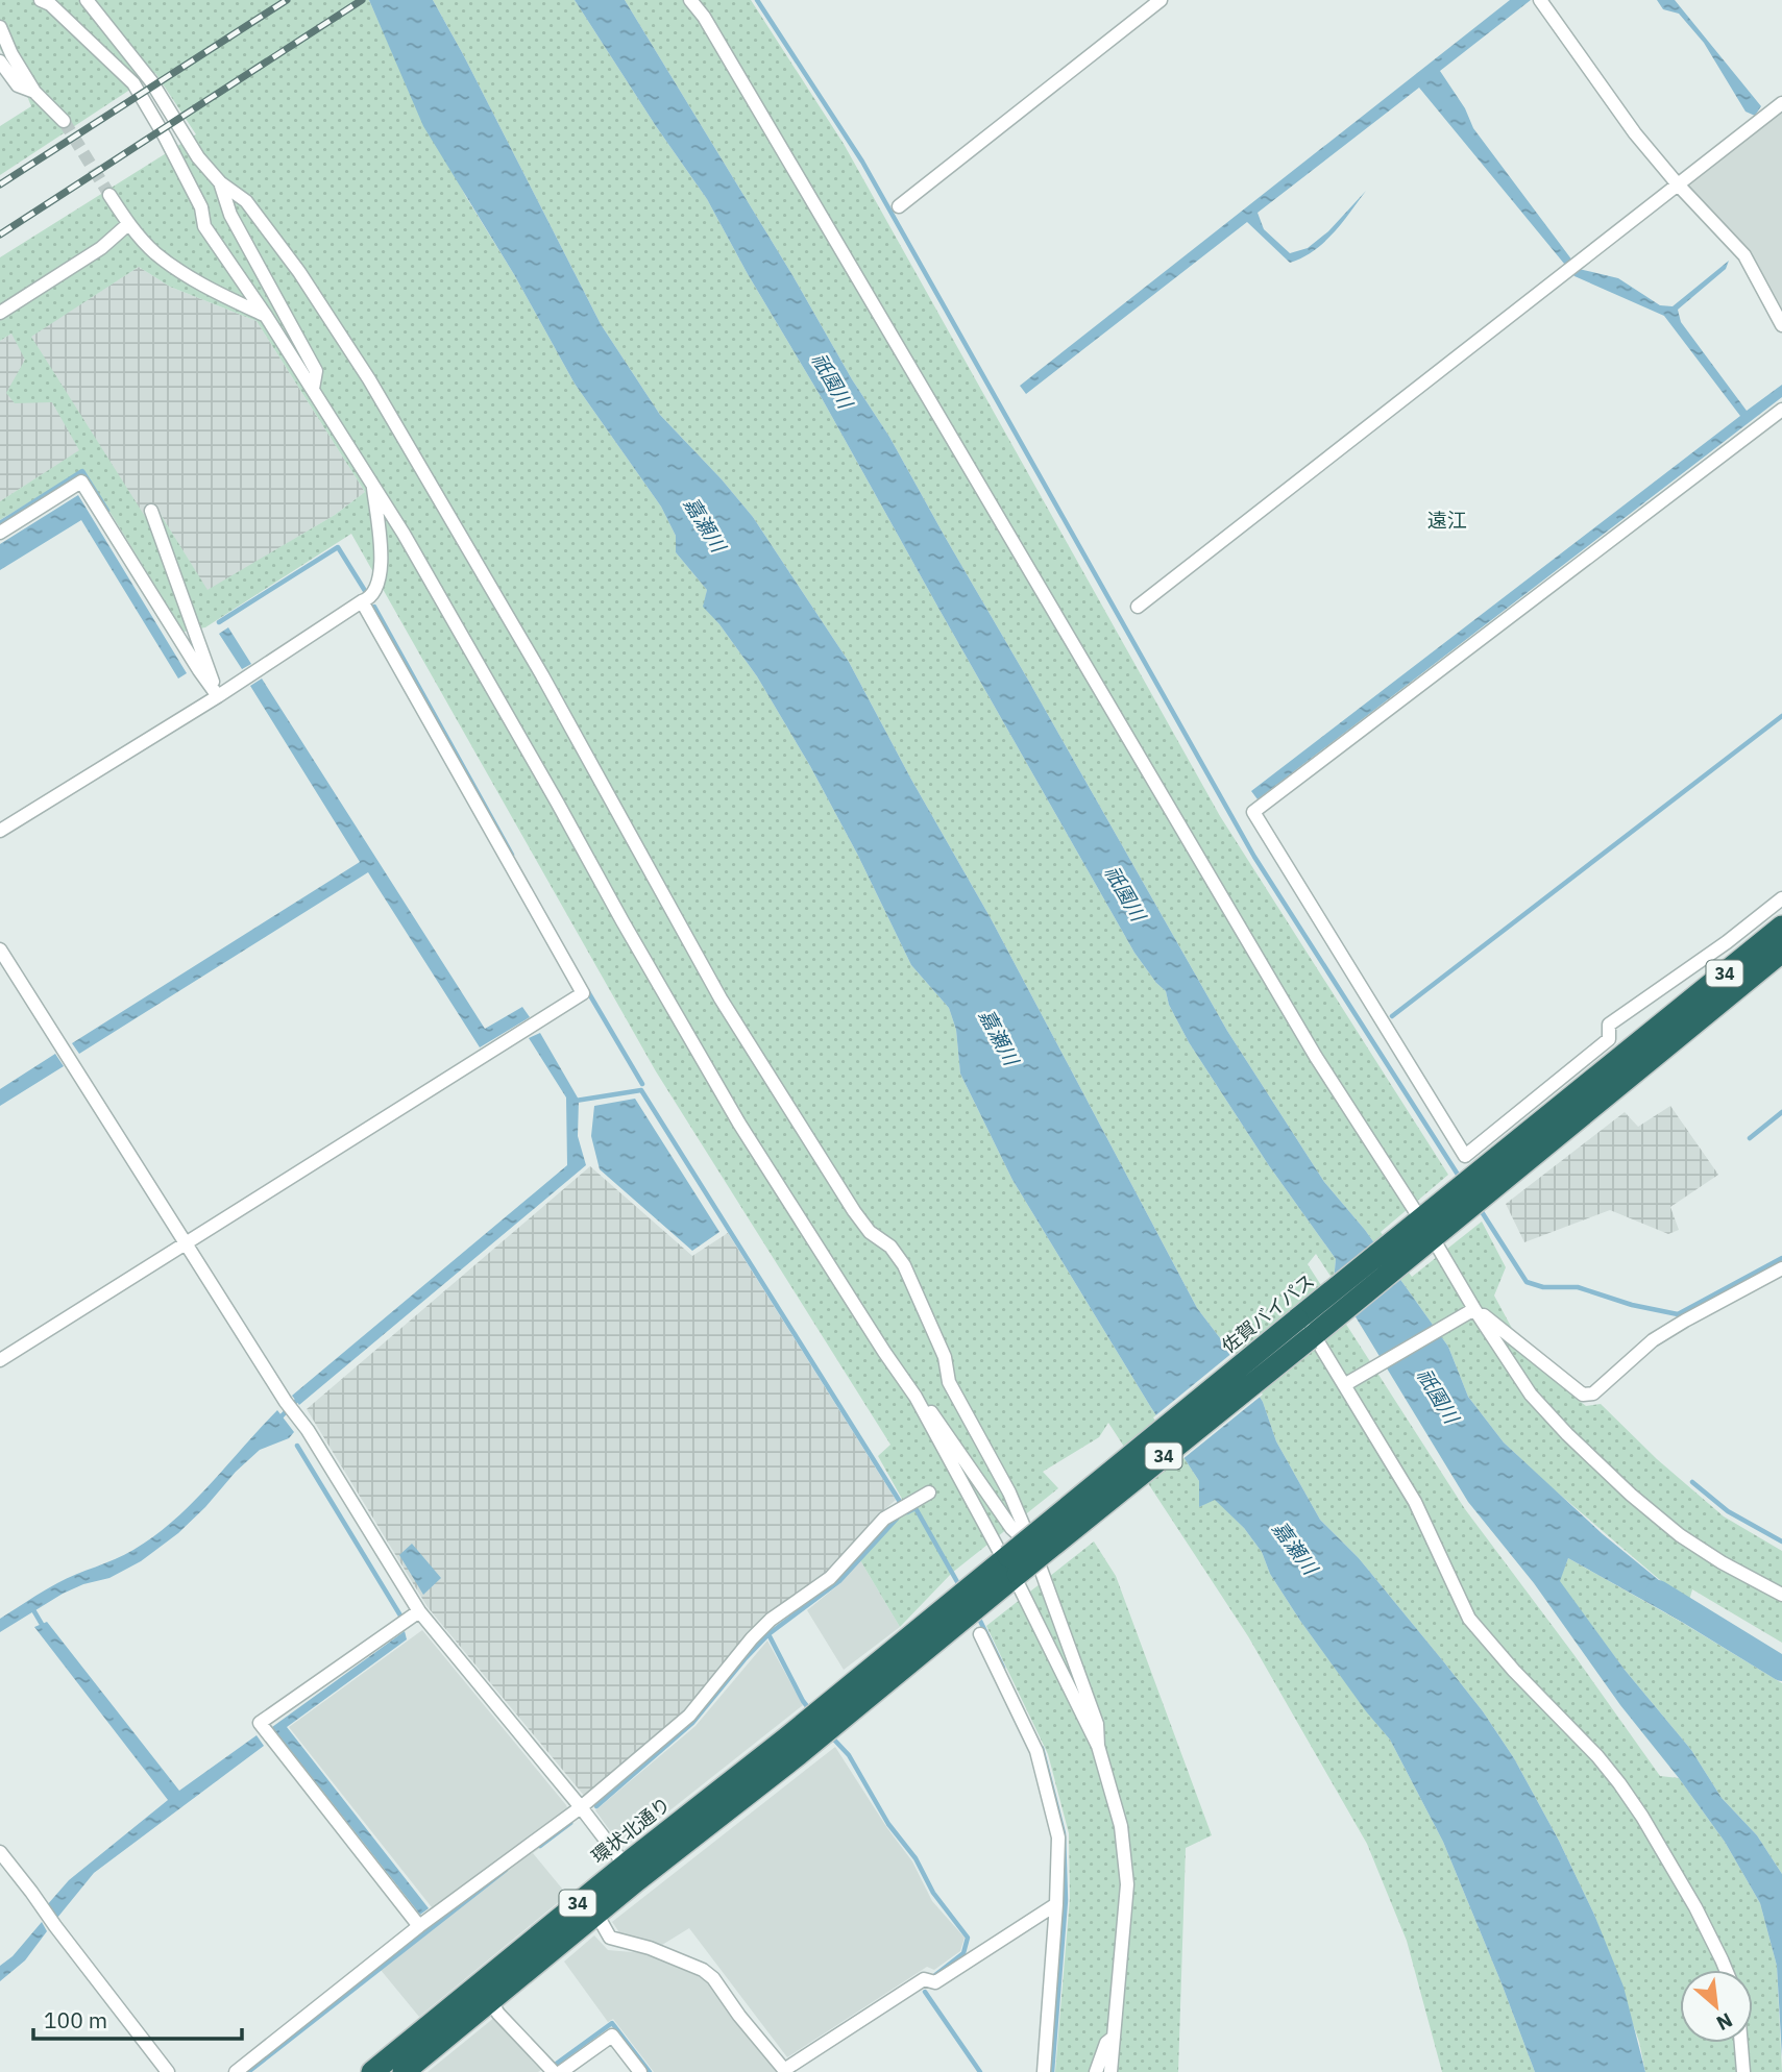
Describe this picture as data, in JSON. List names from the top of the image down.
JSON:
{
  "streets": {
    "highway": ["34", "佐賀バイパス", "環状北通り"]
  },
  "crossings": [
    ["佐賀バイパス", "環状北通り"]
  ],
  "districts": ["遠江"],
  "water": ["祇園川", "嘉瀬川"],
  "scale_bar": "100 m",
  "north": "bottom right"
}
